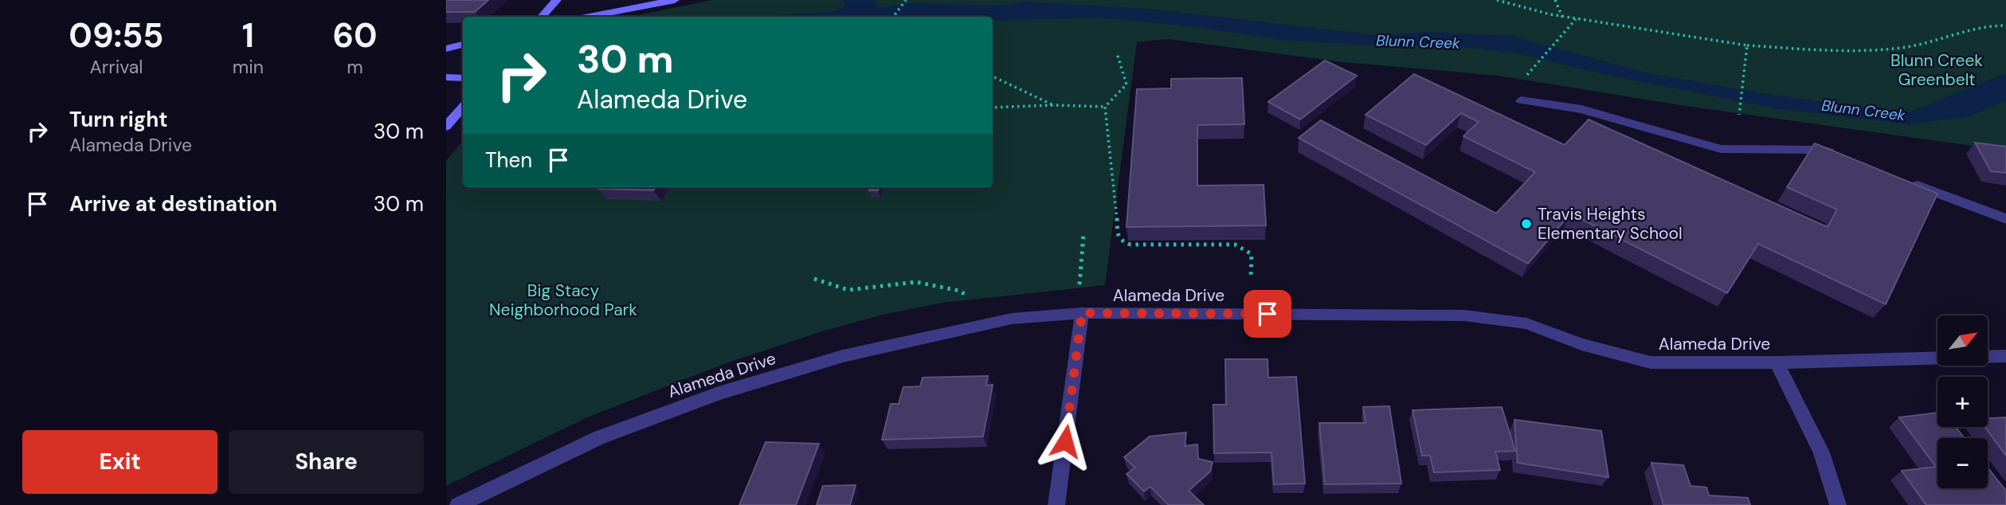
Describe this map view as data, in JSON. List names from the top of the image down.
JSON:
{
  "streets": {
    "street": ["Alameda Drive"]
  },
  "water": ["Blunn Creek"],
  "parks": ["Blunn Creek Greenbelt", "Big Stacy Neighborhood Park"],
  "places": ["Travis Heights Elementary School"],
  "north": "top right",
  "page": {
    "eta": [
      "09:55",
      "Arrival",
      "1",
      "min",
      "60",
      "m"
    ],
    "turn": ["30 m", "Alameda Drive"],
    "list": [
      {
        "name": "Turn right",
        "note": "Alameda Drive",
        "value": "30 m"
      },
      {
        "name": "Arrive at destination",
        "value": "30 m"
      }
    ],
    "then": "Then",
    "map_buttons": ["+", "−"],
    "buttons": ["Exit", "Share"]
  }
}
